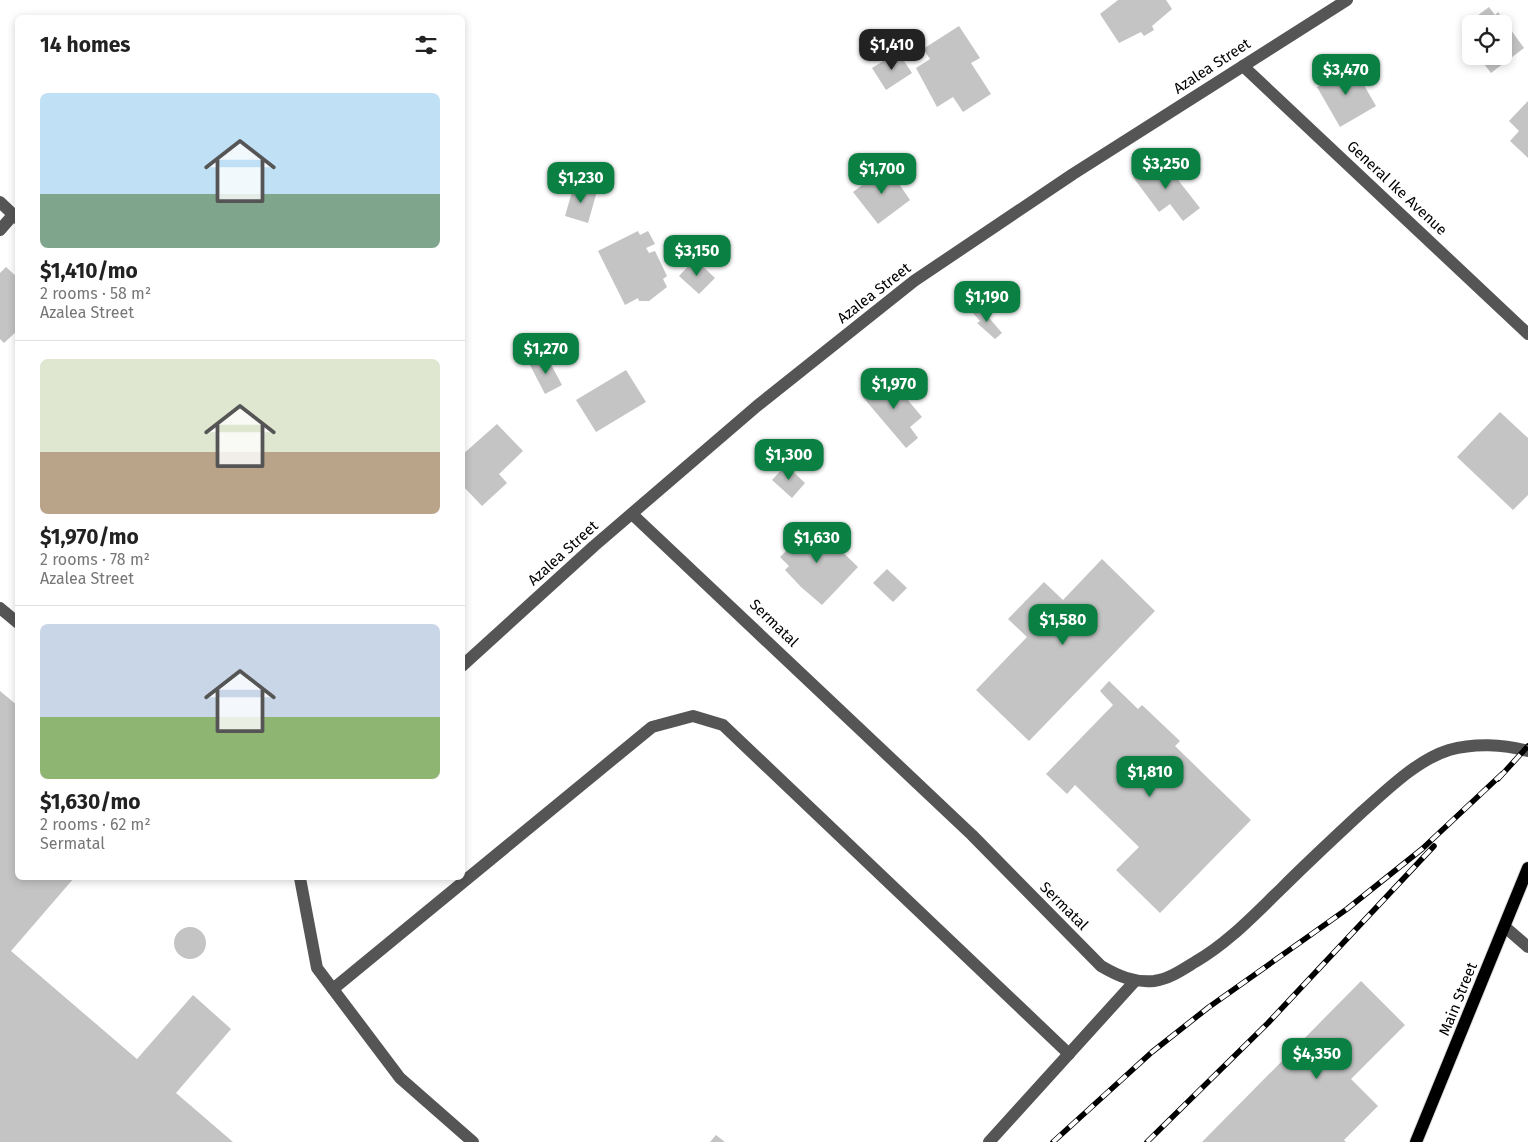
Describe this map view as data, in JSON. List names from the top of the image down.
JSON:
{
  "streets": {
    "main road": ["Main Street"],
    "street": ["Azalea Street", "General Ike Avenue", "Sermatal"]
  },
  "crossings": [
    ["Azalea Street", "General Ike Avenue"],
    ["Azalea Street", "Sermatal"]
  ],
  "page": {
    "heading": "14 homes",
    "price": [
      "$1,410",
      "$3,470",
      "$3,250",
      "$1,700",
      "$1,230",
      "$3,150",
      "$1,190",
      "$1,270",
      "$1,970",
      "$1,300",
      "$1,630",
      "$1,580",
      "$1,810",
      "$4,350"
    ],
    "list": [
      {
        "name": "$1,410/mo",
        "note": "2 rooms · 58 m² · Azalea Street"
      },
      {
        "name": "$1,970/mo",
        "note": "2 rooms · 78 m² · Azalea Street"
      },
      {
        "name": "$1,630/mo",
        "note": "2 rooms · 62 m² · Sermatal"
      }
    ]
  }
}
